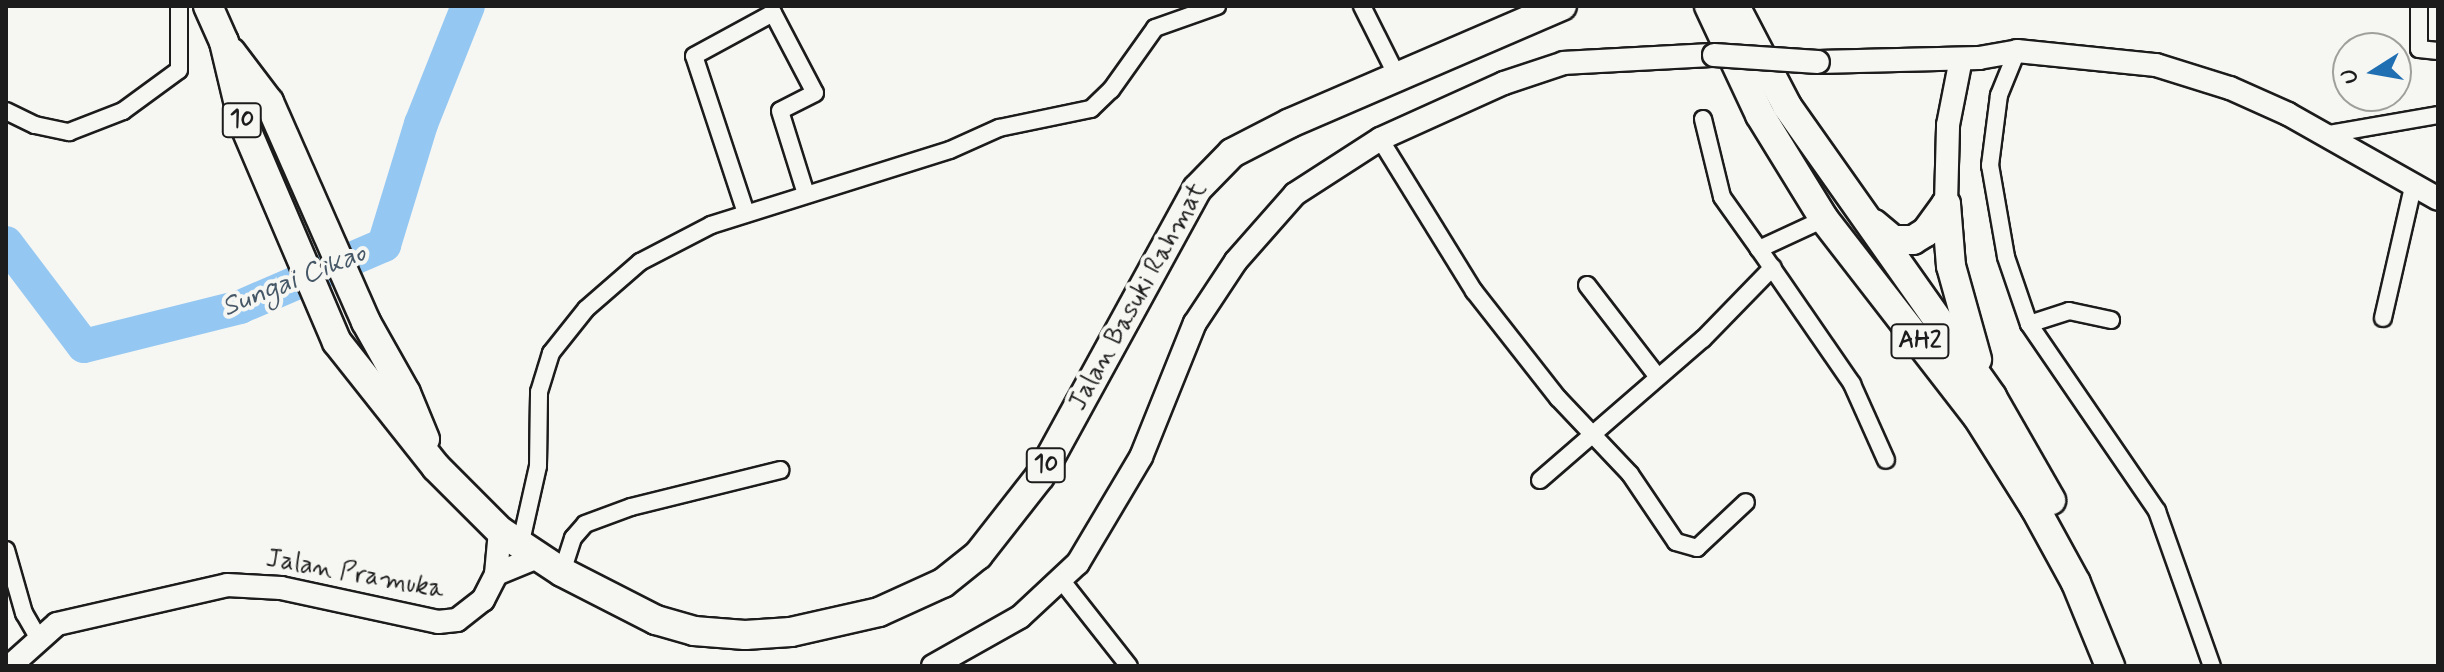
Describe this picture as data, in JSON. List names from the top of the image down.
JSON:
{
  "streets": {
    "highway": ["10", "Jalan Basuki Rahmat", "AH2"],
    "street": ["Jalan Pramuka"]
  },
  "crossings": [
    ["Jalan Basuki Rahmat", "Jalan Pramuka"]
  ],
  "water": ["Sungai Cikao"],
  "north": "left"
}
